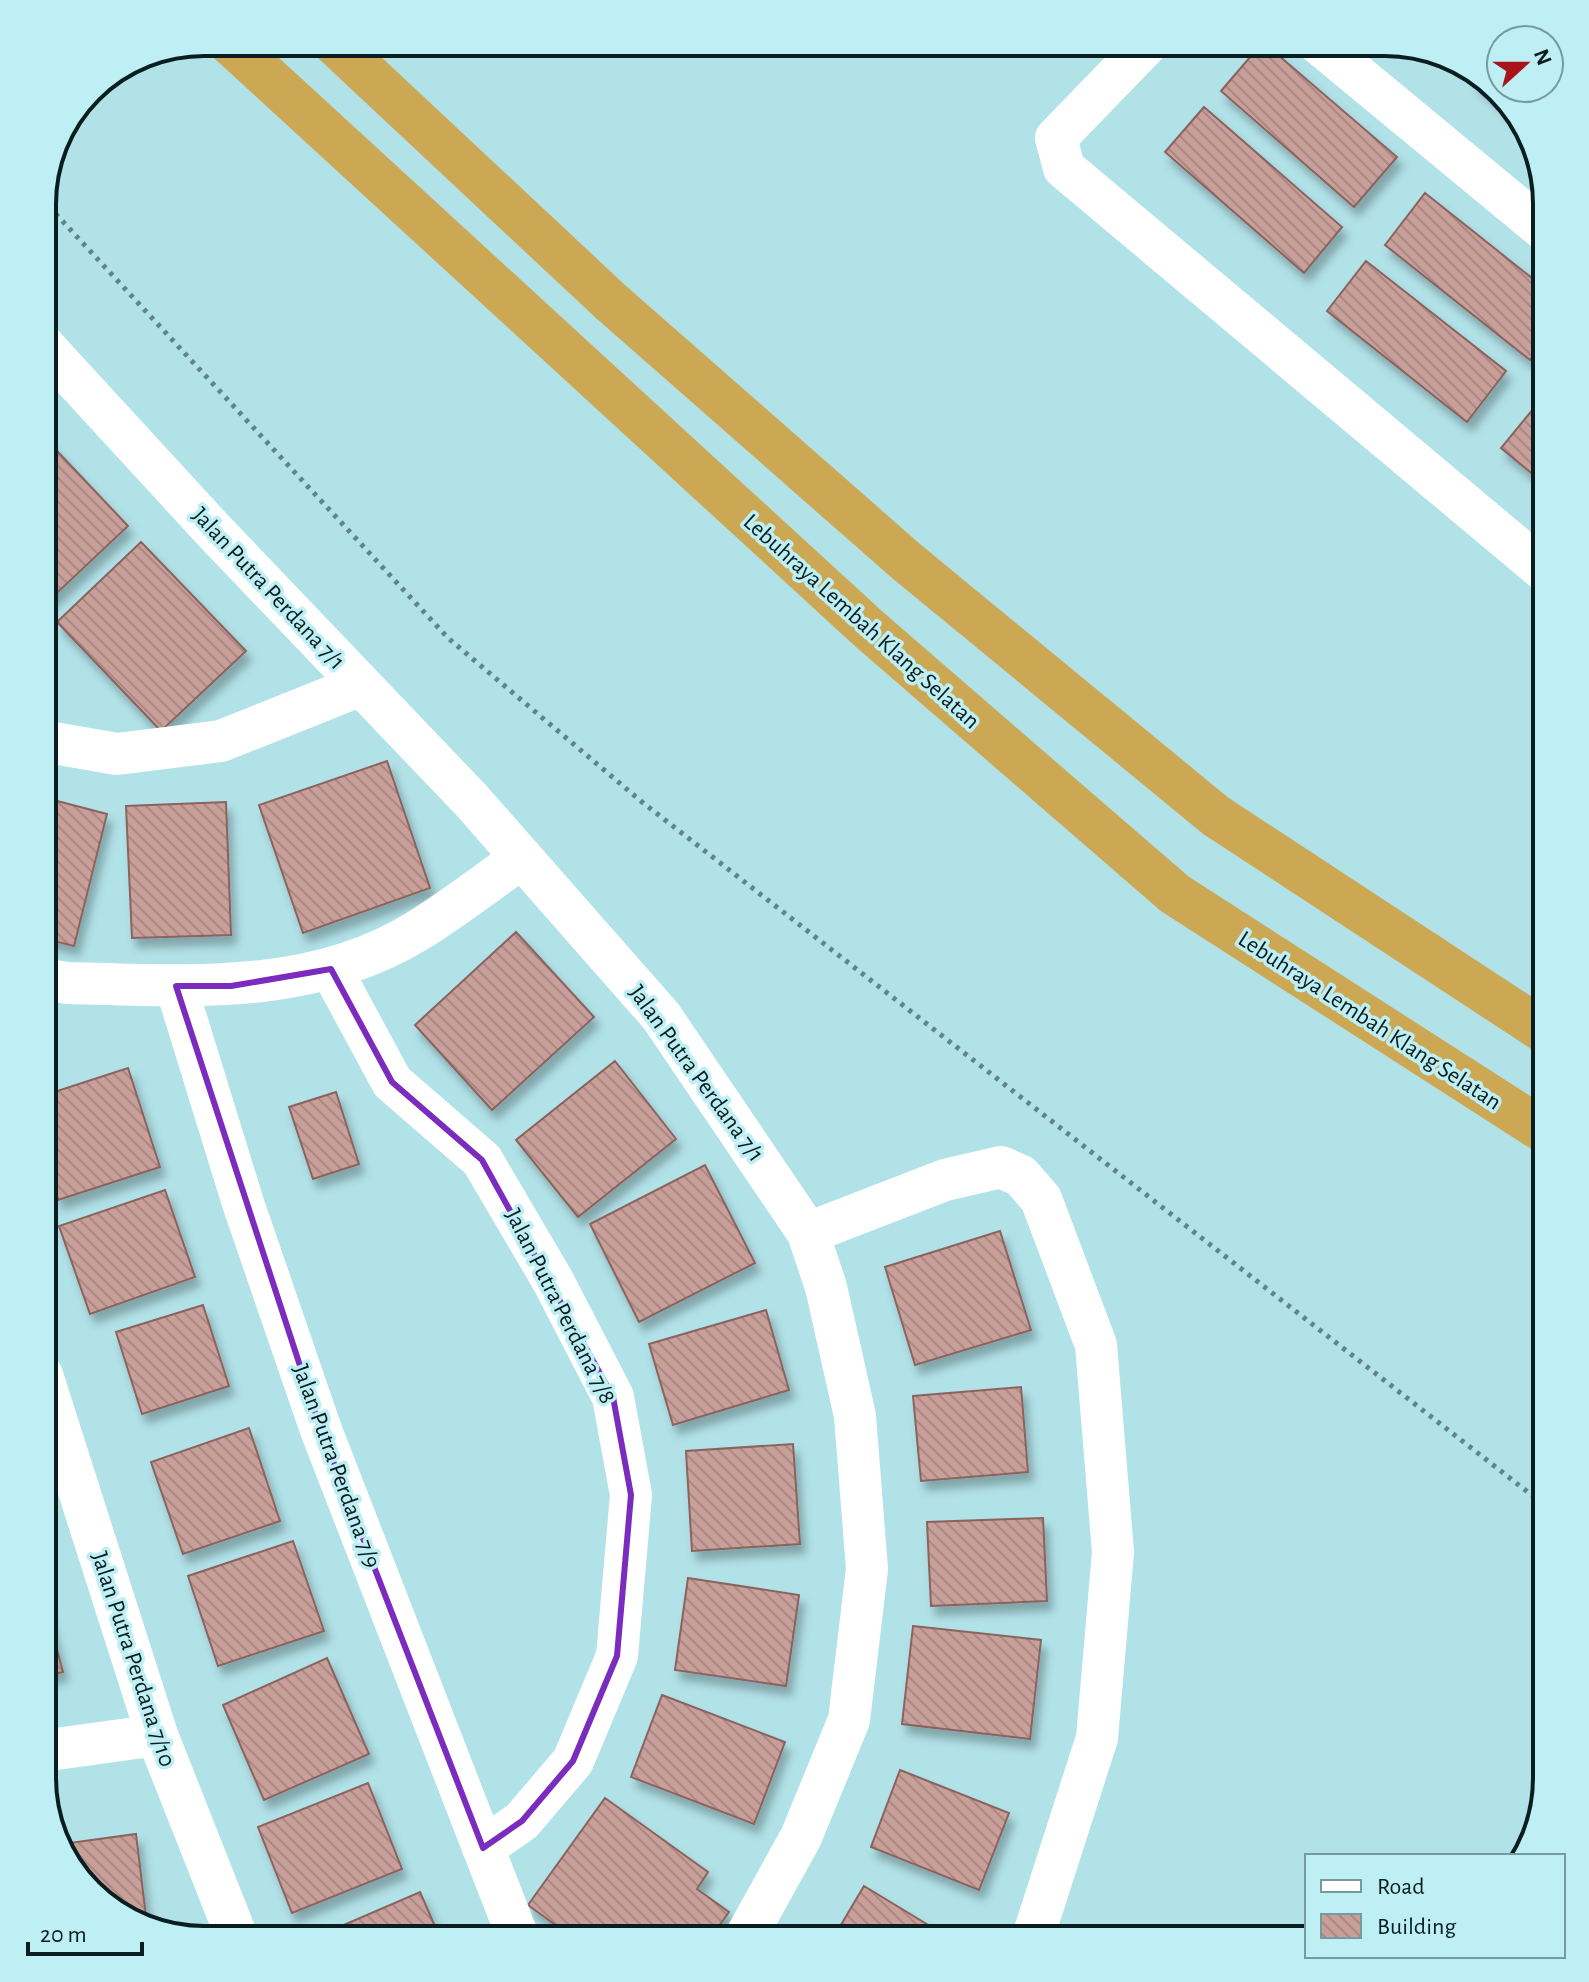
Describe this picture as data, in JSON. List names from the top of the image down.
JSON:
{
  "streets": {
    "highway": ["Lebuhraya Lembah Klang Selatan"],
    "street": [
      "Jalan Putra Perdana 7/1",
      "Jalan Putra Perdana 7/8",
      "Jalan Putra Perdana 7/9",
      "Jalan Putra Perdana 7/10"
    ]
  },
  "crossings": [
    ["Jalan Putra Perdana 7/8", "Jalan Putra Perdana 7/9"]
  ],
  "legend": ["Road", "Building"],
  "scale_bar": "20 m",
  "north": "right"
}
